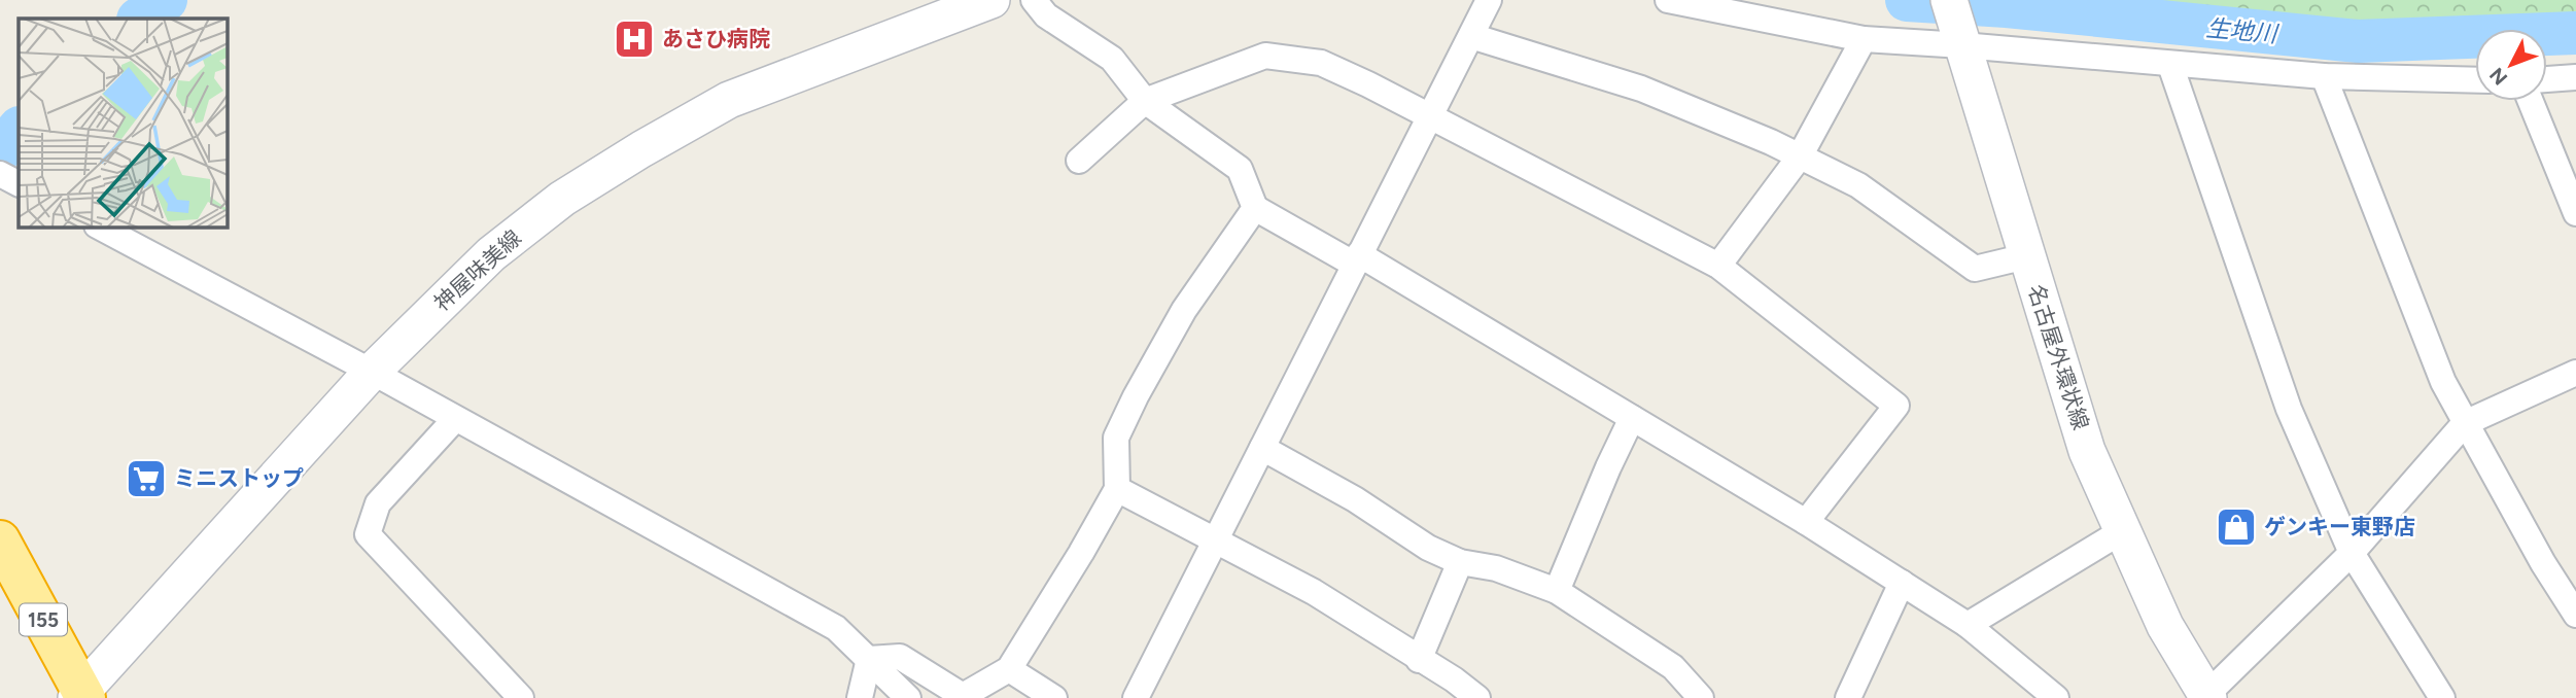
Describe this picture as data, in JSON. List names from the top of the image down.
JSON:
{
  "streets": {
    "highway": ["155"],
    "main road": ["神屋味美線", "名古屋外環状線"]
  },
  "crossings": [
    ["神屋味美線", "155"]
  ],
  "water": ["生地川"],
  "places": {
    "hospital": ["あさひ病院"],
    "supermarket": ["ミニストップ"],
    "shop": ["ゲンキー東野店"]
  },
  "north": "bottom left"
}
